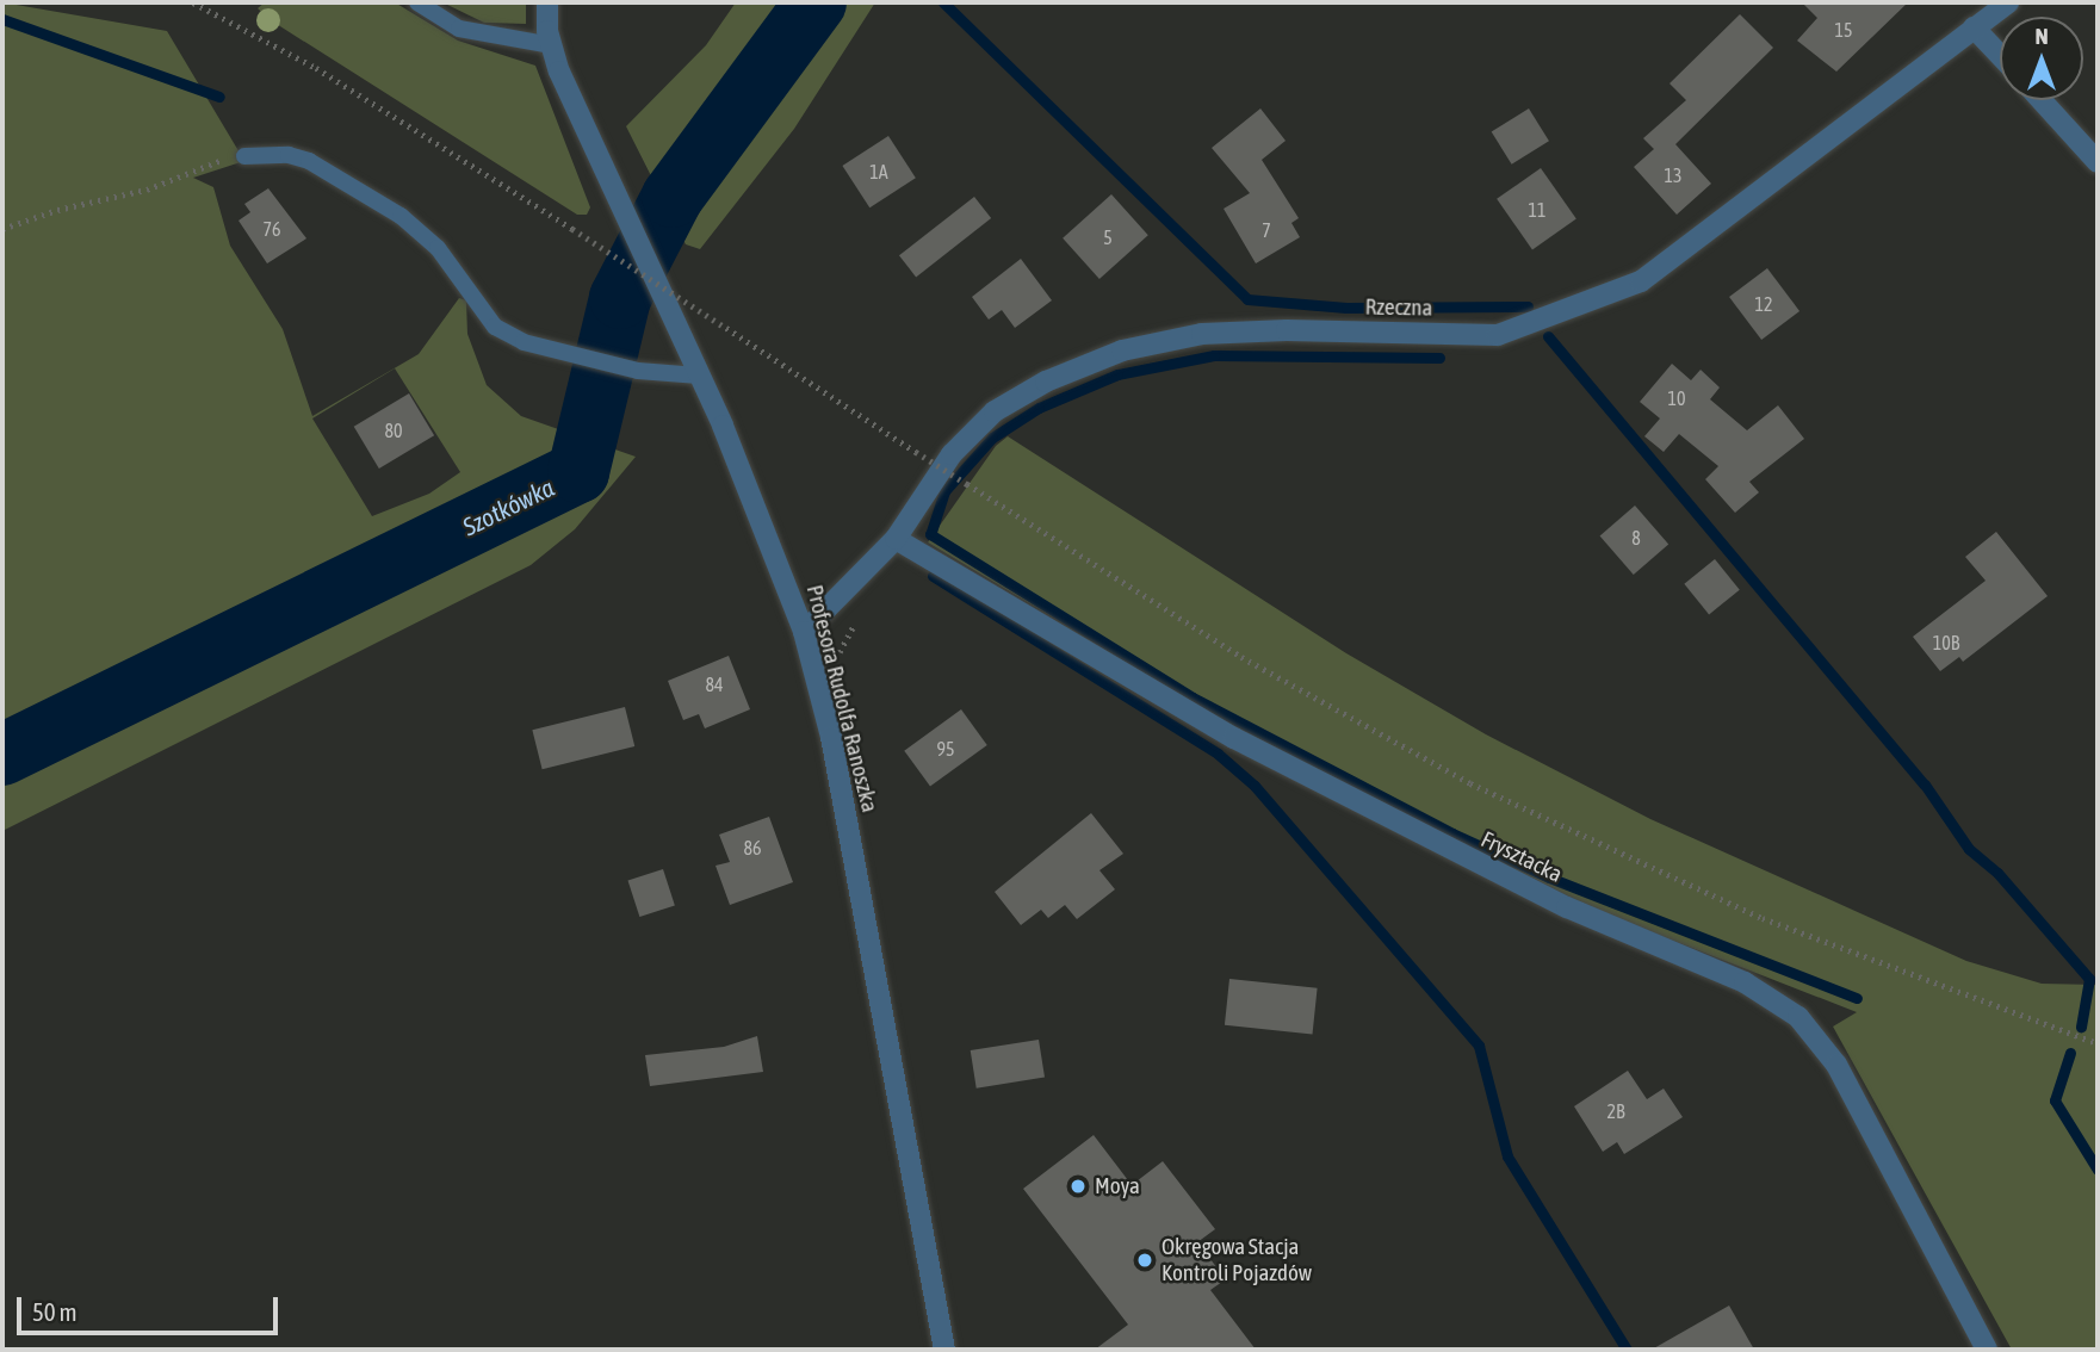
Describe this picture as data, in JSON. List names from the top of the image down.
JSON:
{
  "streets": {
    "street": ["Rzeczna", "Profesora Rudolfa Ranoszka", "Frysztacka"]
  },
  "crossings": [
    ["Rzeczna", "Profesora Rudolfa Ranoszka"],
    ["Rzeczna", "Frysztacka"]
  ],
  "water": ["Szotkówka"],
  "places": ["Moya", "Okręgowa Stacja Kontroli Pojazdów"],
  "house_numbers": [
    "15",
    "1A",
    "13",
    "11",
    "76",
    "7",
    "5",
    "12",
    "10",
    "80",
    "8",
    "10B",
    "84",
    "95",
    "86",
    "2B"
  ],
  "scale_bar": "50 m",
  "north": "top"
}
